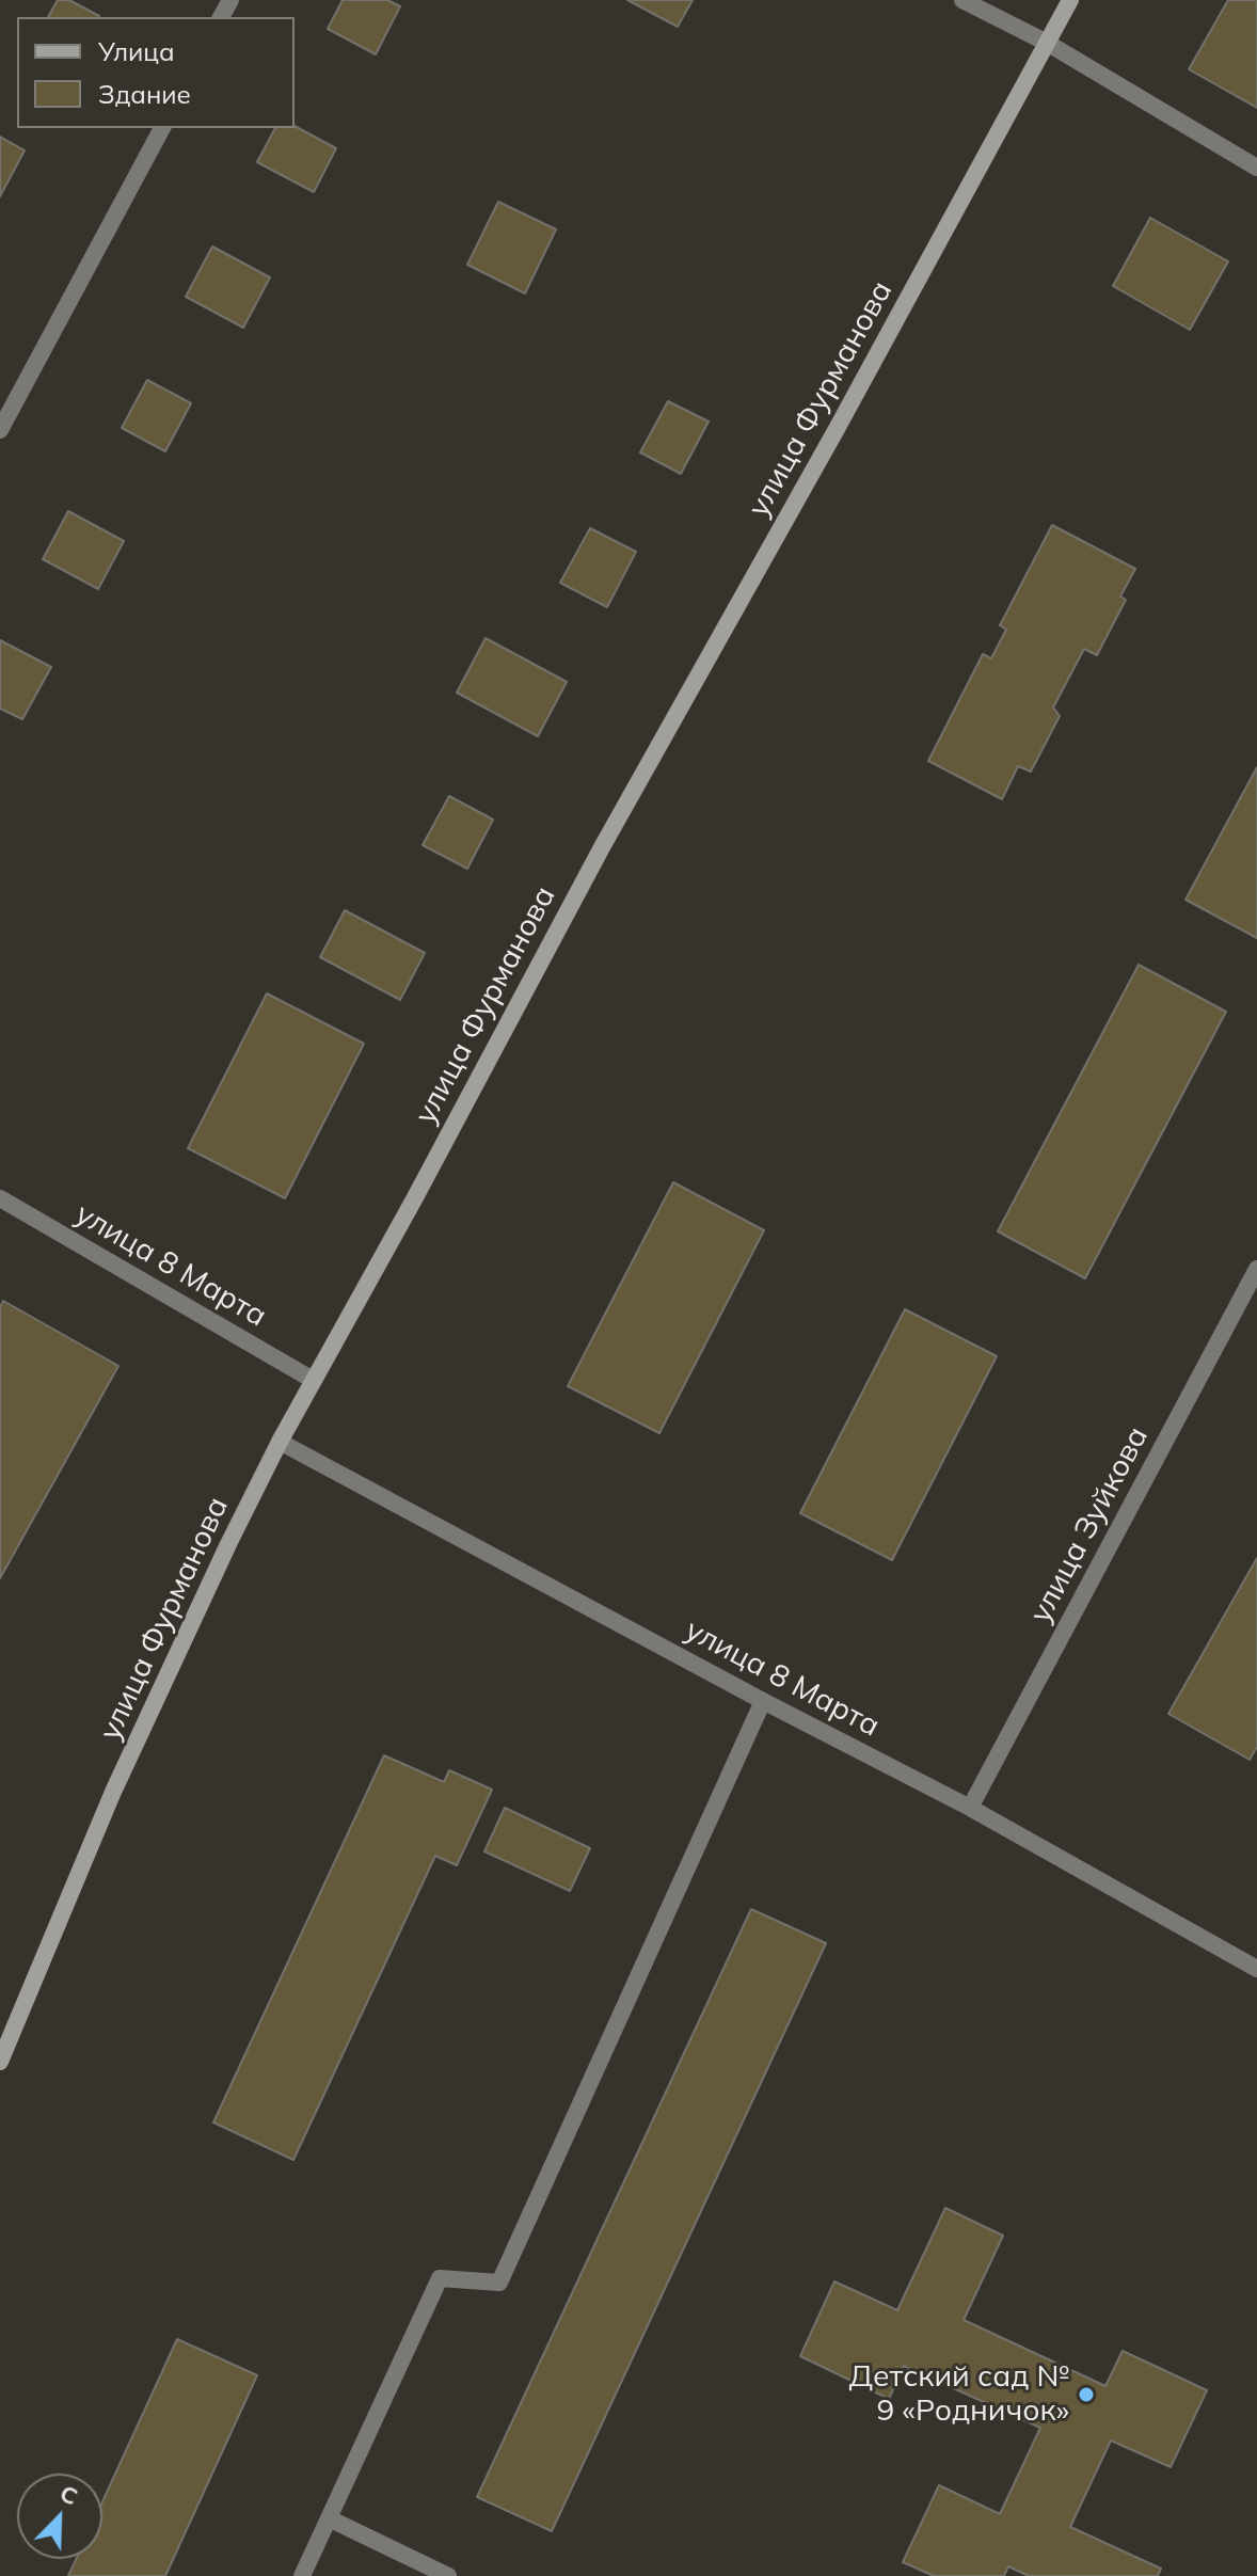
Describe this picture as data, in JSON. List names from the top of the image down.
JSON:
{
  "streets": {
    "main road": ["улица Фурманова"],
    "street": ["улица 8 Марта", "улица Зуйкова"]
  },
  "crossings": [
    ["улица Фурманова", "улица 8 Марта"],
    ["улица 8 Марта", "улица Зуйкова"]
  ],
  "places": ["Детский сад № 9 «Родничок»"],
  "legend": ["Улица", "Здание"],
  "north": "top right"
}
